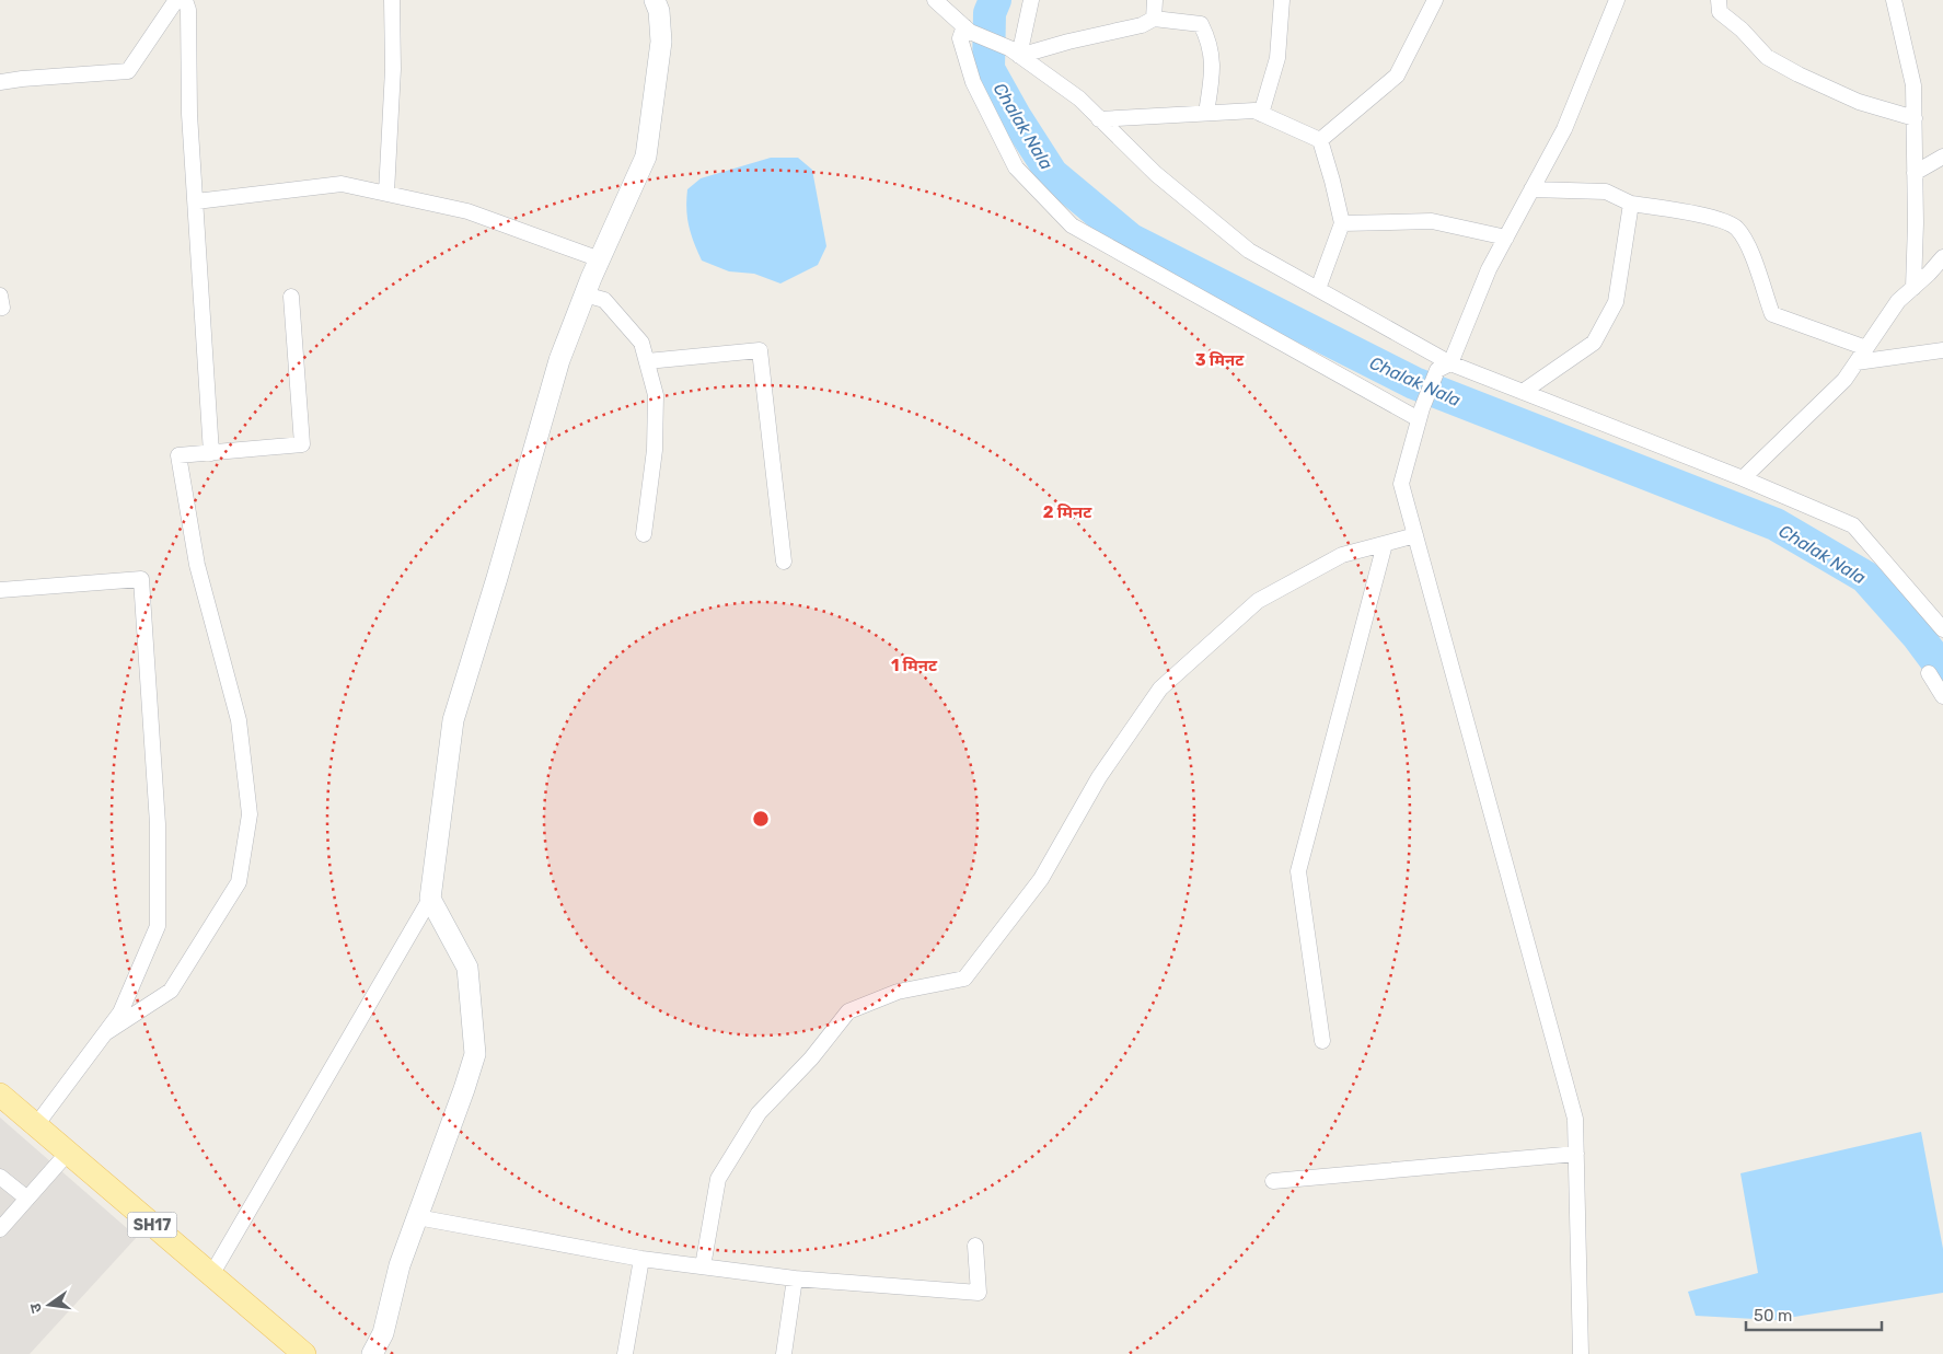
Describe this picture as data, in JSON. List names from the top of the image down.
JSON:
{
  "streets": {
    "main road": ["SH17"]
  },
  "water": ["Chalak Nala"],
  "scale_bar": "50 m",
  "north": "left",
  "rings": ["3 मिनट", "2 मिनट", "1 मिनट"]
}
